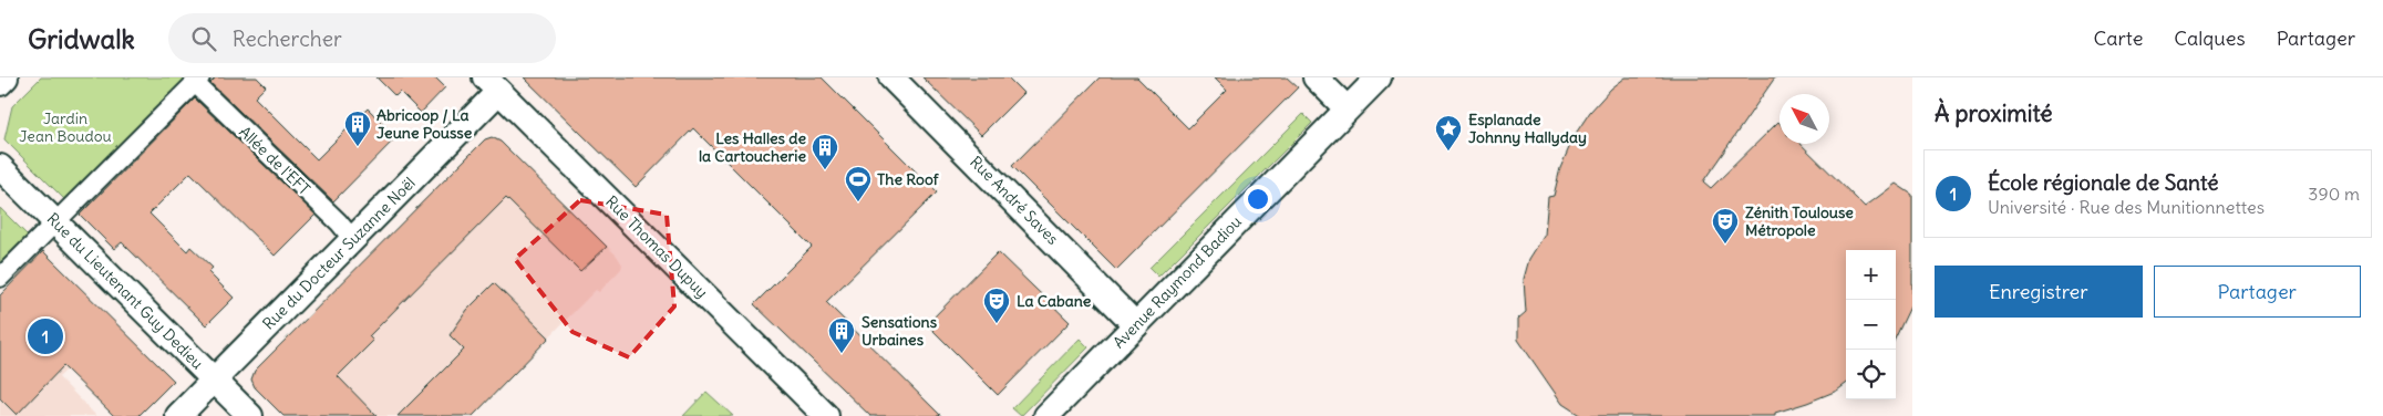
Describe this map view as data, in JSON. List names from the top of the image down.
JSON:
{
  "streets": {
    "street": [
      "Allée de l'EFT",
      "Rue André Saves",
      "Rue Thomas Dupuy",
      "Rue du Docteur Suzanne Noël",
      "Avenue Raymond Badiou",
      "Rue du Lieutenant Guy Dedieu"
    ]
  },
  "crossings": [
    ["Allée de l'EFT", "Rue du Docteur Suzanne Noël"],
    ["Rue André Saves", "Avenue Raymond Badiou"],
    ["Rue Thomas Dupuy", "Rue du Docteur Suzanne Noël"],
    ["Rue du Docteur Suzanne Noël", "Rue du Lieutenant Guy Dedieu"]
  ],
  "parks": ["Jardin Jean Boudou"],
  "places": {
    "building": ["Abricoop / La Jeune Pousse", "Les Halles de la Cartoucherie", "Sensations Urbaines"],
    "place": ["Esplanade Johnny Hallyday"],
    "sports": ["The Roof"],
    "theatre": ["Zénith Toulouse Métropole", "La Cabane"]
  },
  "north": "top left",
  "page": {
    "header": "Gridwalk",
    "search": "Rechercher",
    "nav": ["Carte", "Calques", "Partager"],
    "heading": "À proximité",
    "list": [
      {
        "mark": "1",
        "name": "École régionale de Santé",
        "note": "Université · Rue des Munitionnettes",
        "value": "390 m"
      }
    ],
    "buttons": ["Enregistrer", "Partager"],
    "map_buttons": ["+", "−"],
    "pins": "1"
  }
}
